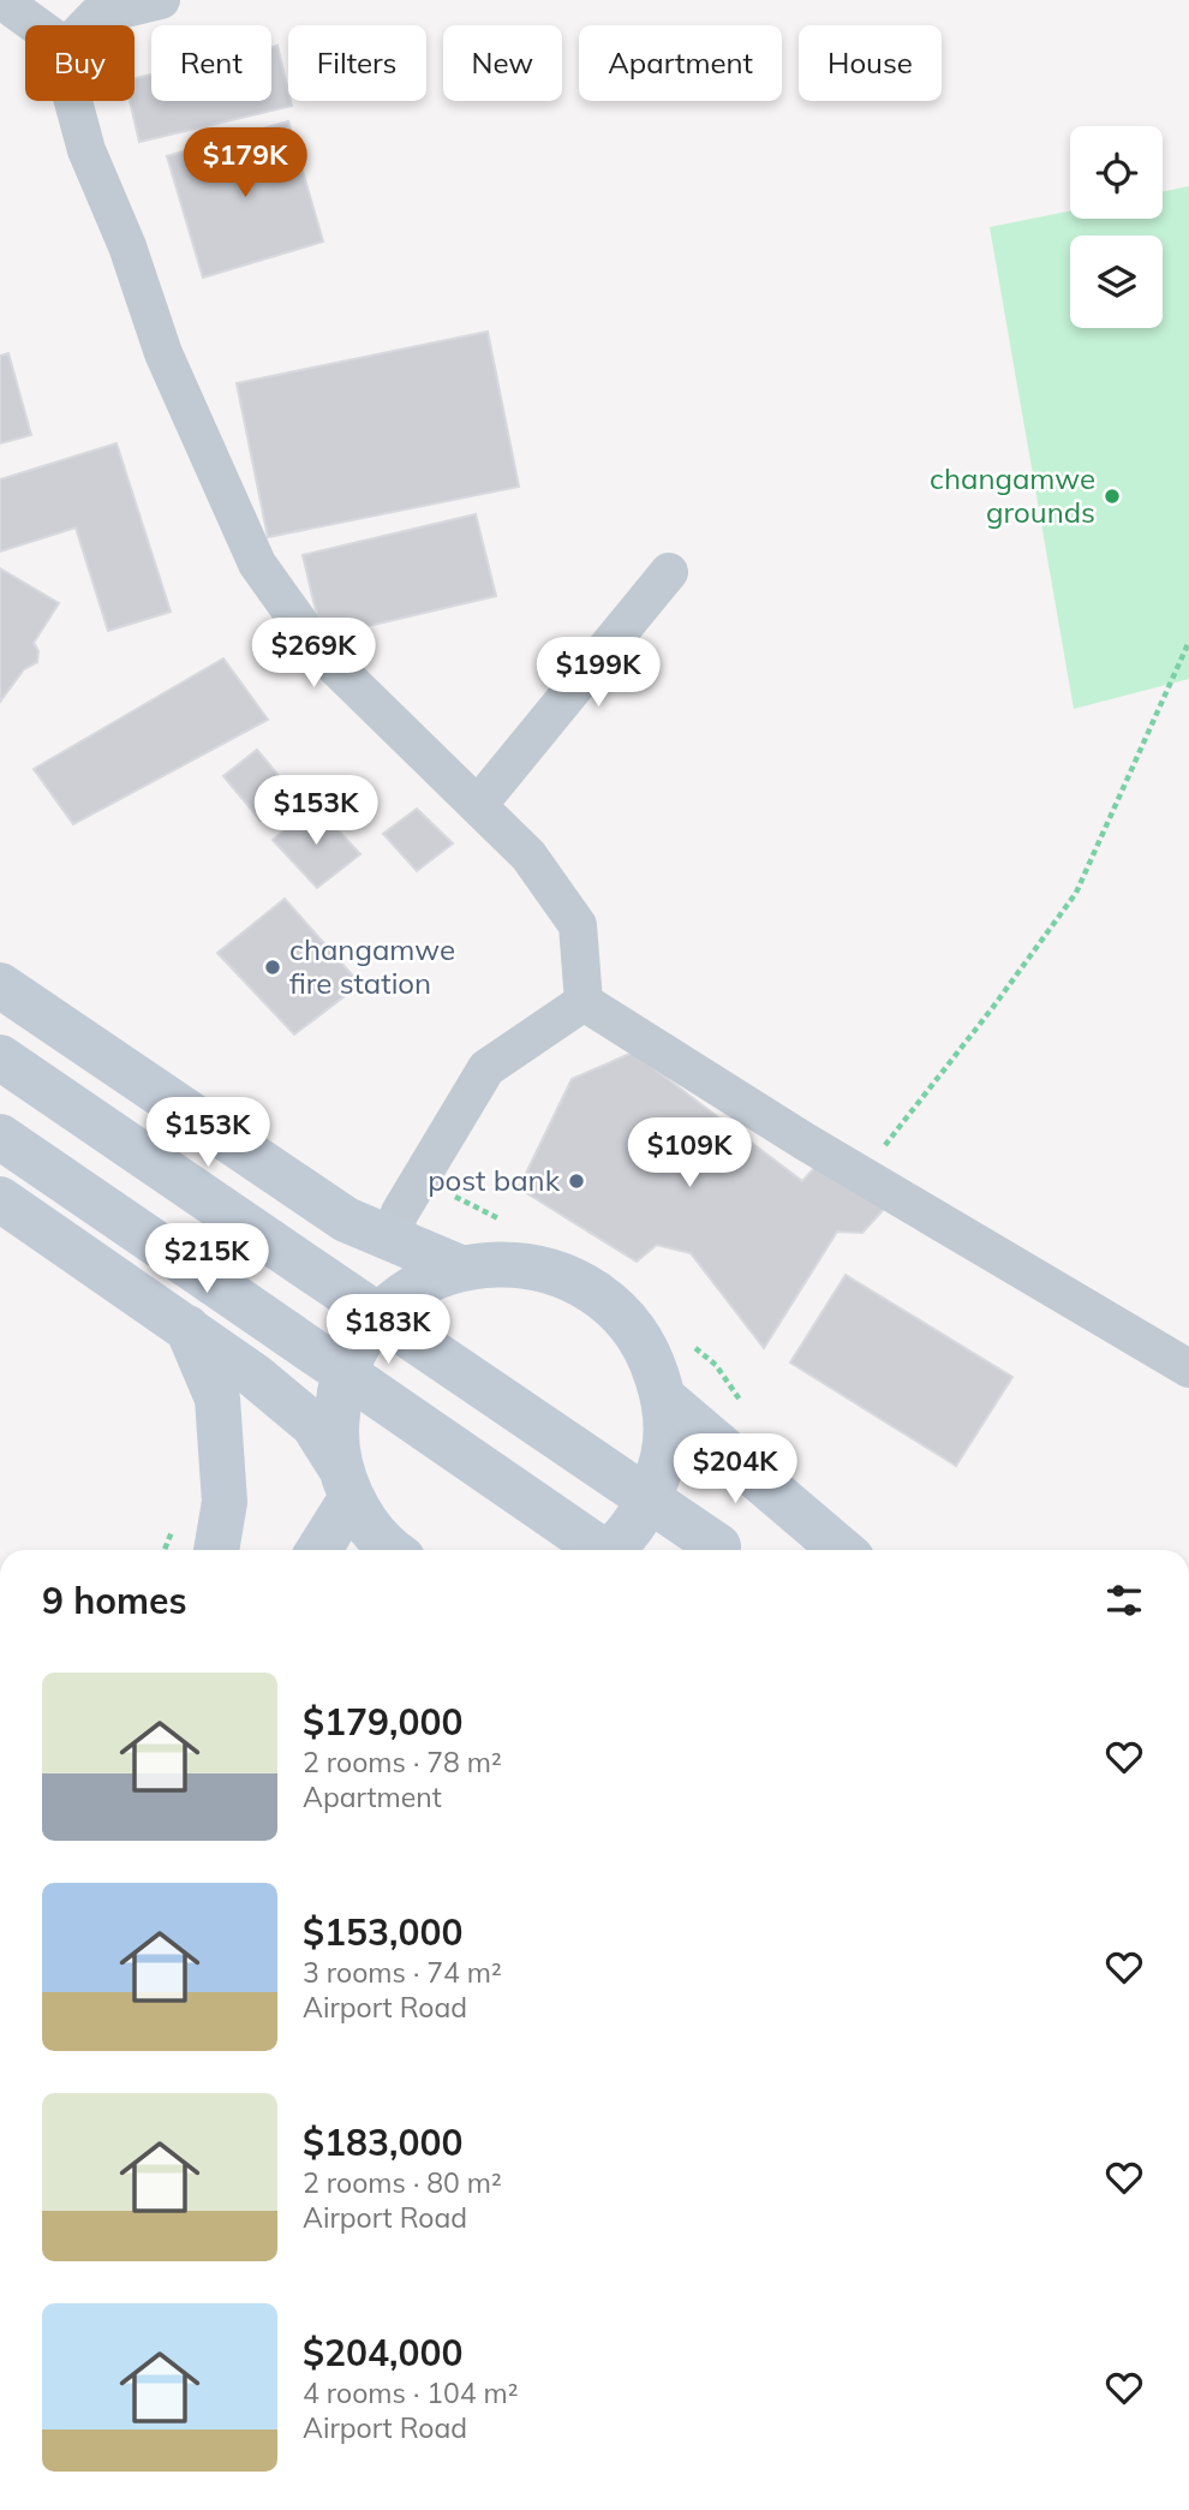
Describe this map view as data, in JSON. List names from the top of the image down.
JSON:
{
  "places": ["changamwe grounds", "changamwe fire station", "post bank"],
  "page": {
    "chip": [
      "Buy",
      "Rent",
      "Filters",
      "New",
      "Apartment",
      "House"
    ],
    "price": [
      "$179K",
      "$269K",
      "$199K",
      "$153K",
      "$153K",
      "$109K",
      "$215K",
      "$183K",
      "$204K"
    ],
    "heading": "9 homes",
    "list": [
      {
        "name": "$179,000",
        "note": "2 rooms · 78 m² · Apartment"
      },
      {
        "name": "$153,000",
        "note": "3 rooms · 74 m² · Airport Road"
      },
      {
        "name": "$183,000",
        "note": "2 rooms · 80 m² · Airport Road"
      },
      {
        "name": "$204,000",
        "note": "4 rooms · 104 m² · Airport Road"
      }
    ]
  }
}
